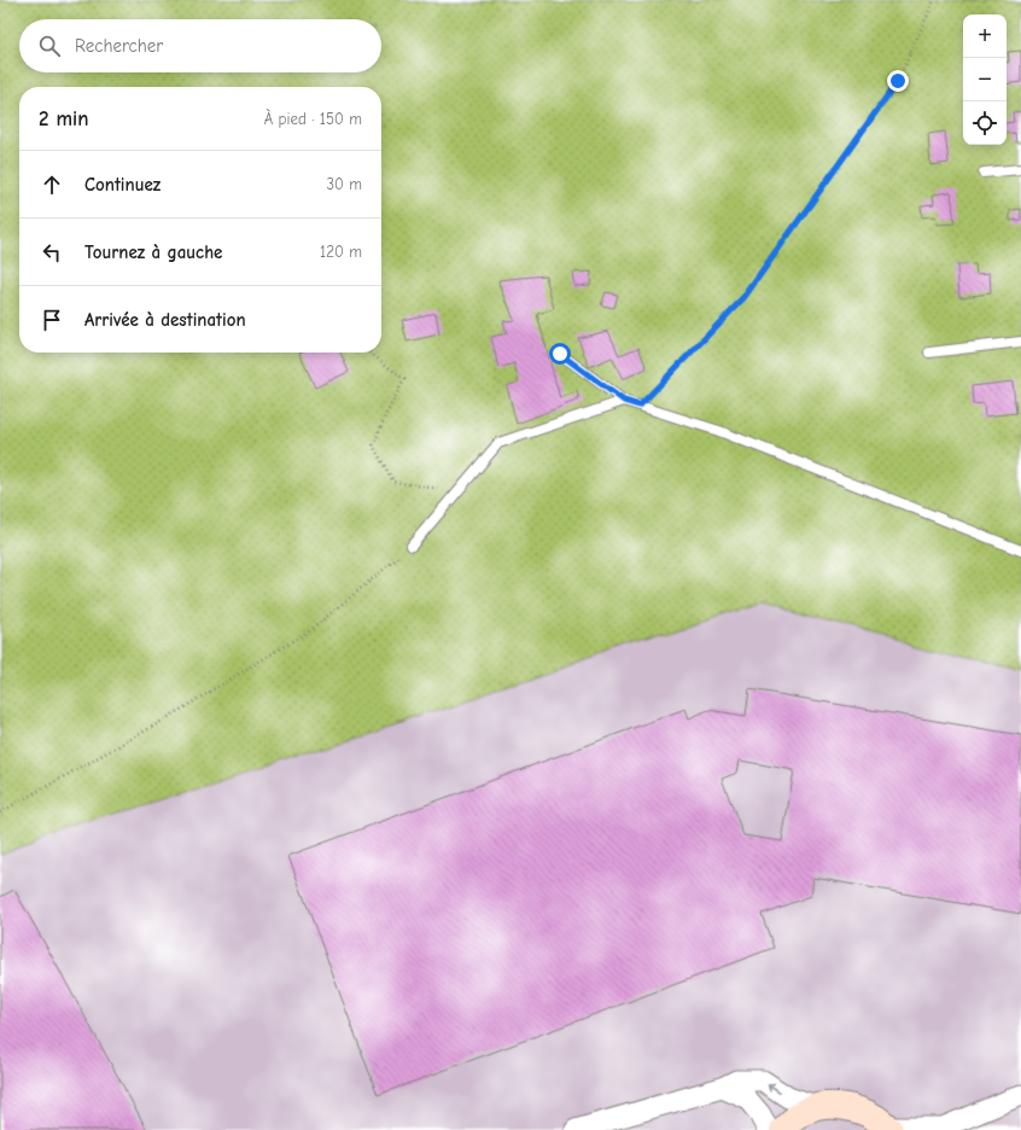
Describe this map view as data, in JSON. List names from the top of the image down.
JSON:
{
  "page": {
    "map_buttons": ["+", "−"],
    "search": "Rechercher",
    "heading": ["2 min", "À pied · 150 m"],
    "list": [
      ["Continuez", "30 m"],
      ["Tournez à gauche", "120 m"],
      "Arrivée à destination"
    ]
  }
}
